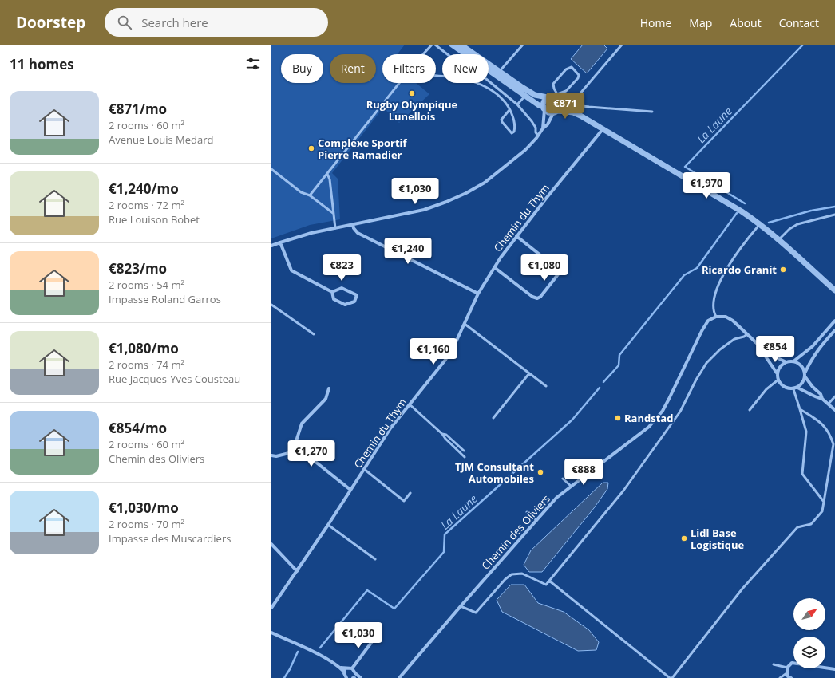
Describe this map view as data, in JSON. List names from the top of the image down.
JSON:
{
  "streets": {
    "street": ["Chemin du Thym", "Chemin des Oliviers"]
  },
  "water": ["La Laune"],
  "places": [
    "Rugby Olympique Lunellois",
    "Complexe Sportif Pierre Ramadier",
    "Ricardo Granit",
    "Randstad",
    "TJM Consultant Automobiles",
    "Lidl Base Logistique"
  ],
  "north": "top right",
  "page": {
    "header": "Doorstep",
    "search": "Search here",
    "nav": [
      "Home",
      "Map",
      "About",
      "Contact"
    ],
    "heading": "11 homes",
    "chip": [
      "Buy",
      "Rent",
      "Filters",
      "New"
    ],
    "list": [
      {
        "name": "€871/mo",
        "note": "2 rooms · 60 m² · Avenue Louis Medard"
      },
      {
        "name": "€1,240/mo",
        "note": "2 rooms · 72 m² · Rue Louison Bobet"
      },
      {
        "name": "€823/mo",
        "note": "2 rooms · 54 m² · Impasse Roland Garros"
      },
      {
        "name": "€1,080/mo",
        "note": "2 rooms · 74 m² · Rue Jacques-Yves Cousteau"
      },
      {
        "name": "€854/mo",
        "note": "2 rooms · 60 m² · Chemin des Oliviers"
      },
      {
        "name": "€1,030/mo",
        "note": "2 rooms · 70 m² · Impasse des Muscardiers"
      }
    ],
    "price": [
      "€871",
      "€1,970",
      "€1,030",
      "€1,240",
      "€823",
      "€1,080",
      "€854",
      "€1,160",
      "€1,270",
      "€888",
      "€1,030"
    ]
  }
}
